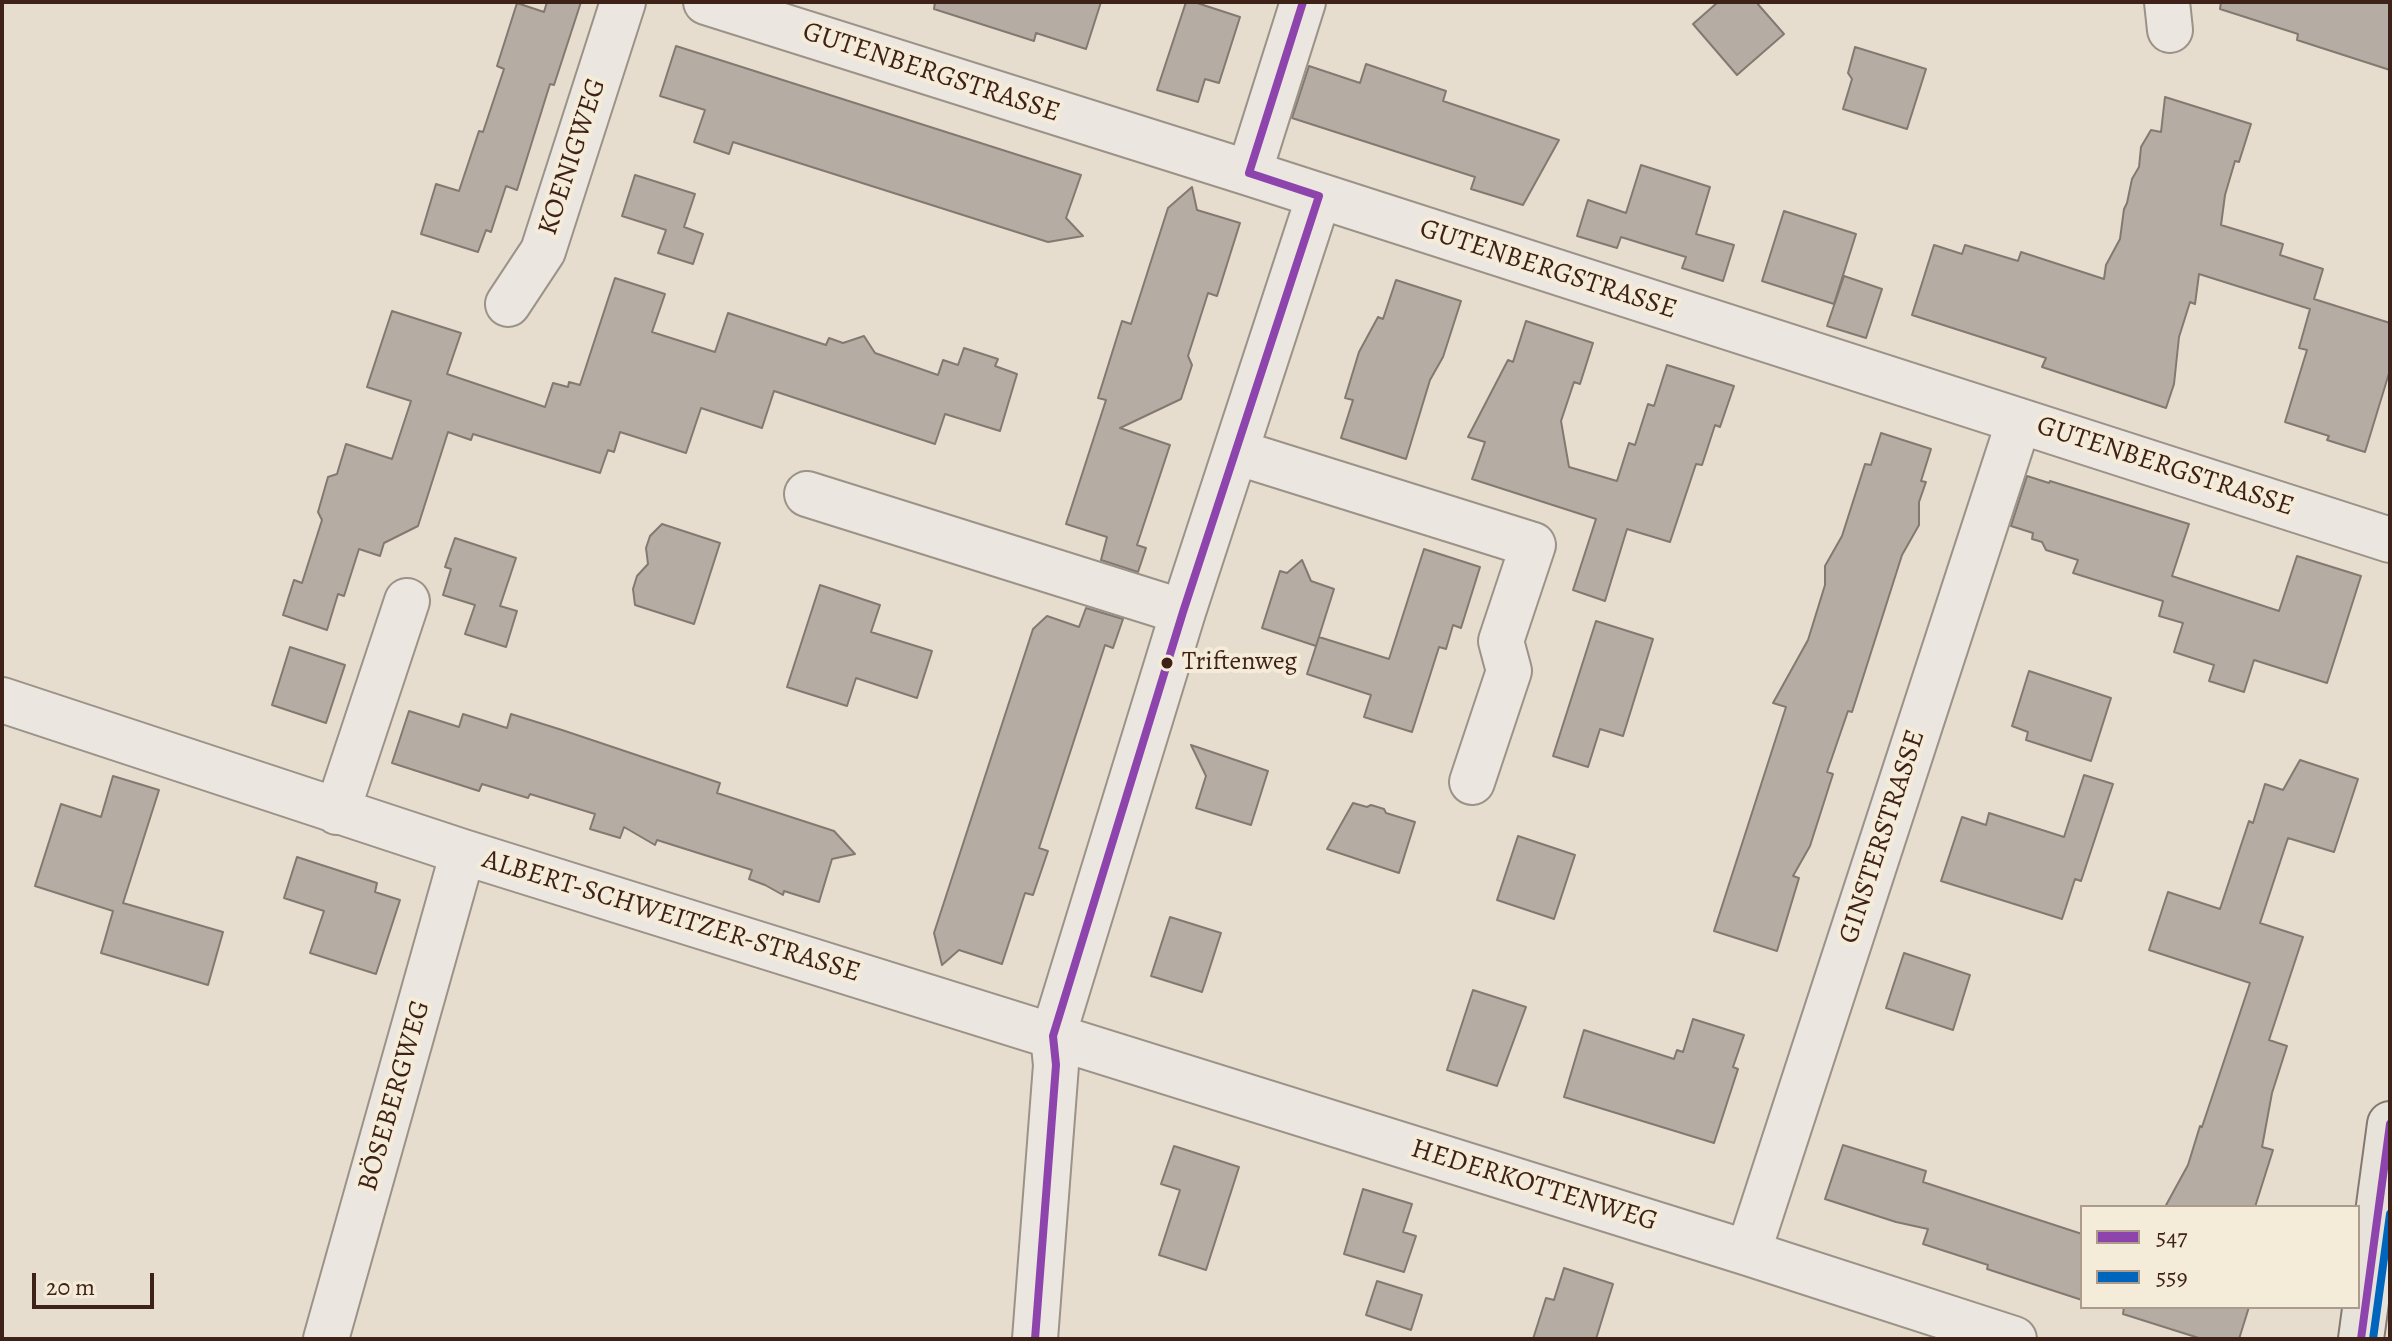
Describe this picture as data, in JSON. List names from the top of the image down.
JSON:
{
  "streets": {
    "street": [
      "GUTENBERGSTRASSE",
      "KOENIGWEG",
      "GINSTERSTRASSE",
      "ALBERT-SCHWEITZER-STRASSE",
      "BÖSEBERGWEG",
      "HEDERKOTTENWEG"
    ]
  },
  "crossings": [
    ["GUTENBERGSTRASSE", "GINSTERSTRASSE"],
    ["GINSTERSTRASSE", "HEDERKOTTENWEG"],
    ["ALBERT-SCHWEITZER-STRASSE", "BÖSEBERGWEG"],
    ["ALBERT-SCHWEITZER-STRASSE", "HEDERKOTTENWEG"]
  ],
  "places": ["Triftenweg"],
  "lines": ["transit line 547", "transit line 559"],
  "legend": ["547", "559"],
  "scale_bar": "20 m"
}
